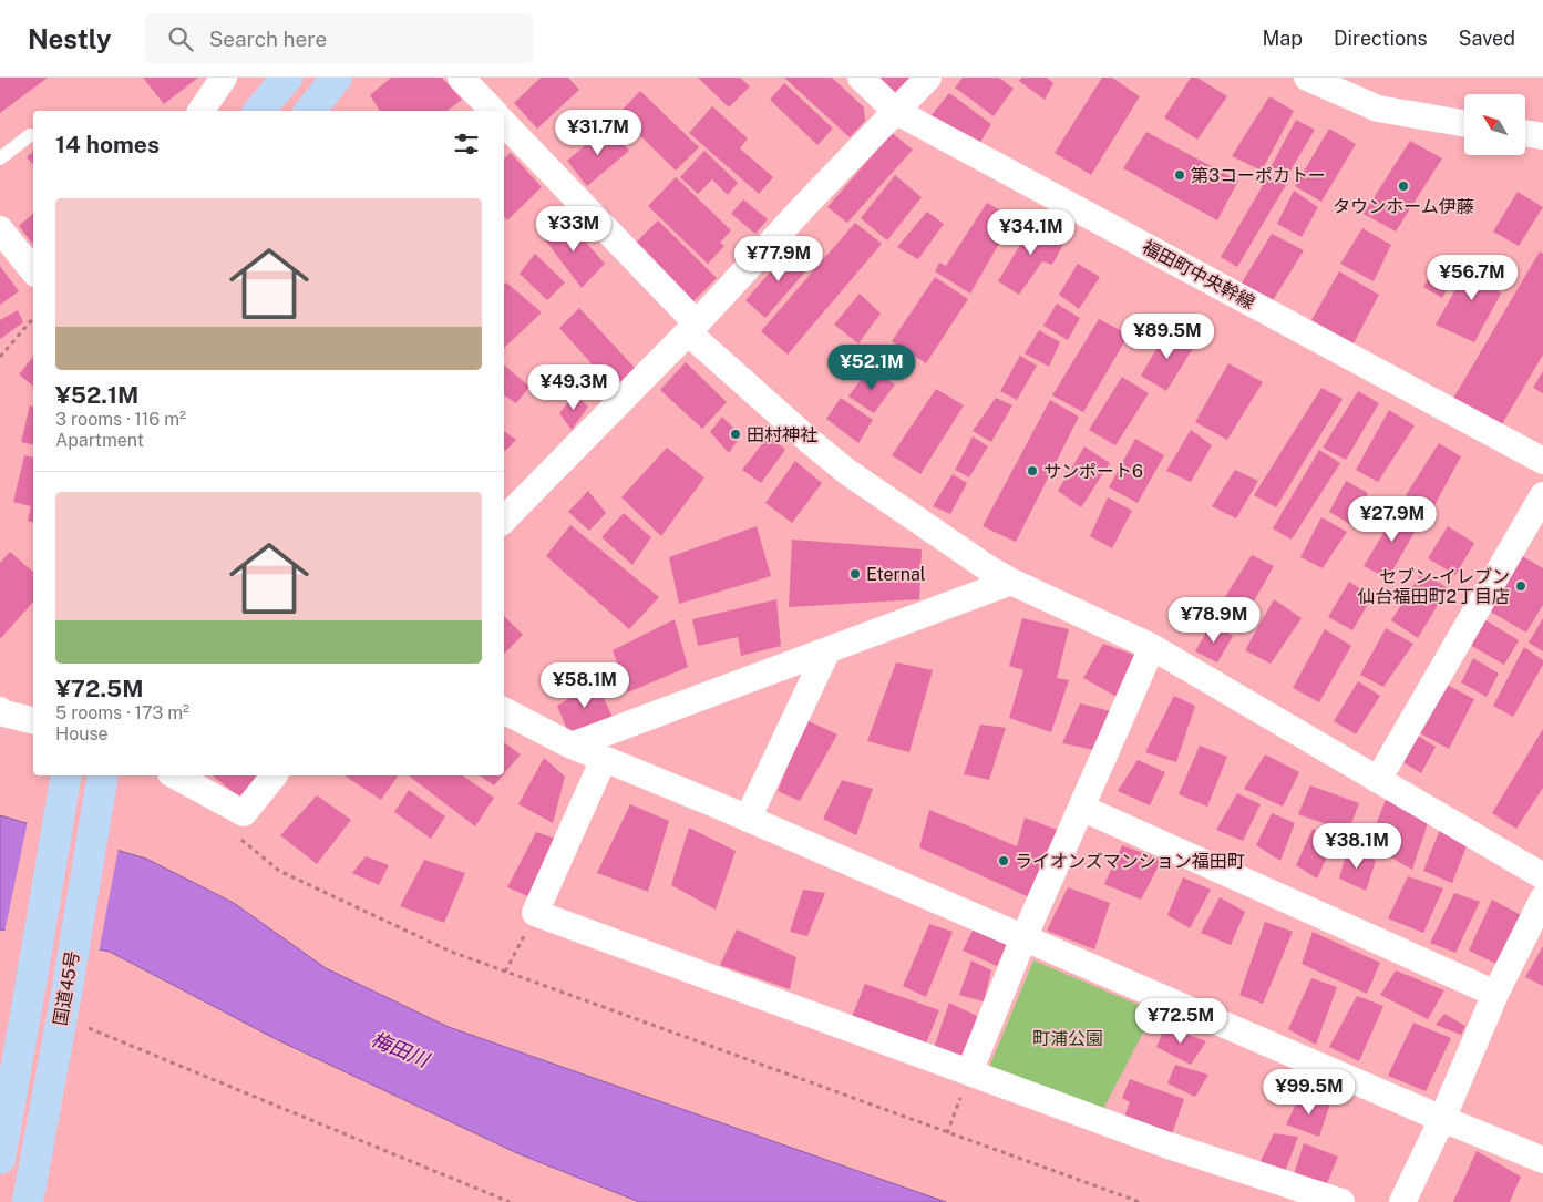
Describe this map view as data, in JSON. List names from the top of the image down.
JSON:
{
  "streets": {
    "highway": ["国道45号"],
    "street": ["福田町中央幹線"]
  },
  "water": ["梅田川"],
  "parks": ["町浦公園"],
  "places": [
    "第3コーポカトー",
    "タウンホーム伊藤",
    "田村神社",
    "サンポート6",
    "Eternal",
    "セブン-イレブン 仙台福田町2丁目店",
    "ライオンズマンション福田町"
  ],
  "north": "top left",
  "page": {
    "header": "Nestly",
    "search": "Search here",
    "nav": ["Map", "Directions", "Saved"],
    "price": [
      "¥31.7M",
      "¥33M",
      "¥34.1M",
      "¥77.9M",
      "¥56.7M",
      "¥89.5M",
      "¥52.1M",
      "¥49.3M",
      "¥27.9M",
      "¥78.9M",
      "¥58.1M",
      "¥38.1M",
      "¥72.5M",
      "¥99.5M"
    ],
    "heading": "14 homes",
    "list": [
      {
        "name": "¥52.1M",
        "note": "3 rooms · 116 m² · Apartment"
      },
      {
        "name": "¥72.5M",
        "note": "5 rooms · 173 m² · House"
      }
    ]
  }
}
